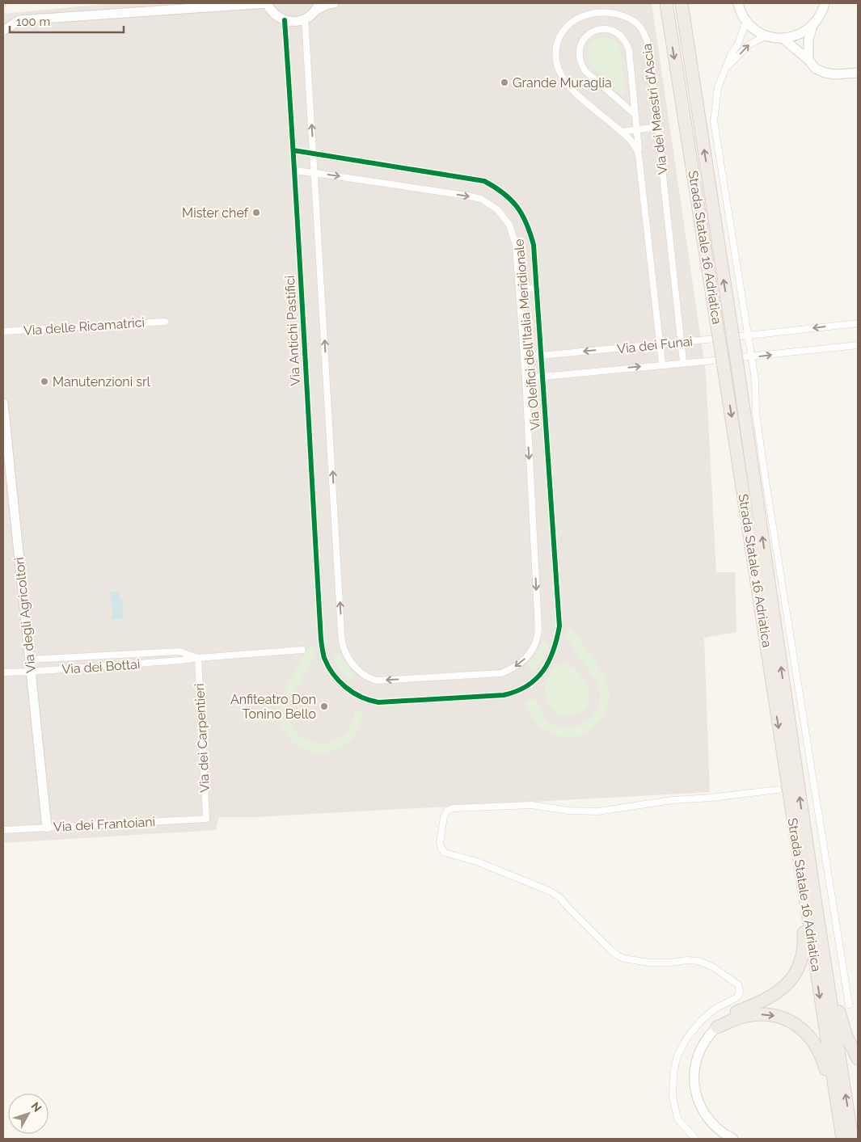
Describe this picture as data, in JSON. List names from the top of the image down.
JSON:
{
  "streets": {
    "highway": ["Strada Statale 16 Adriatica"],
    "street": [
      "Via dei Maestri d’Ascia",
      "Via delle Ricamatrici",
      "Via Antichi Pastifici",
      "Via Oleifici dell'Italia Meridionale",
      "Via dei Funai",
      "Via degli Agricoltori",
      "Via dei Bottai",
      "Via dei Carpentieri",
      "Via dei Frantoiani"
    ]
  },
  "crossings": [
    ["Via dei Maestri d’Ascia", "Via dei Funai"],
    ["Via Antichi Pastifici", "Via Oleifici dell'Italia Meridionale"],
    ["Via Oleifici dell'Italia Meridionale", "Via dei Funai"],
    ["Via degli Agricoltori", "Via dei Bottai"],
    ["Via degli Agricoltori", "Via dei Frantoiani"],
    ["Via dei Bottai", "Via dei Carpentieri"],
    ["Via dei Carpentieri", "Via dei Frantoiani"]
  ],
  "places": [
    "Grande Muraglia",
    "Mister chef",
    "Manutenzioni srl",
    "Anfiteatro Don Tonino Bello"
  ],
  "scale_bar": "100 m",
  "north": "top right"
}
